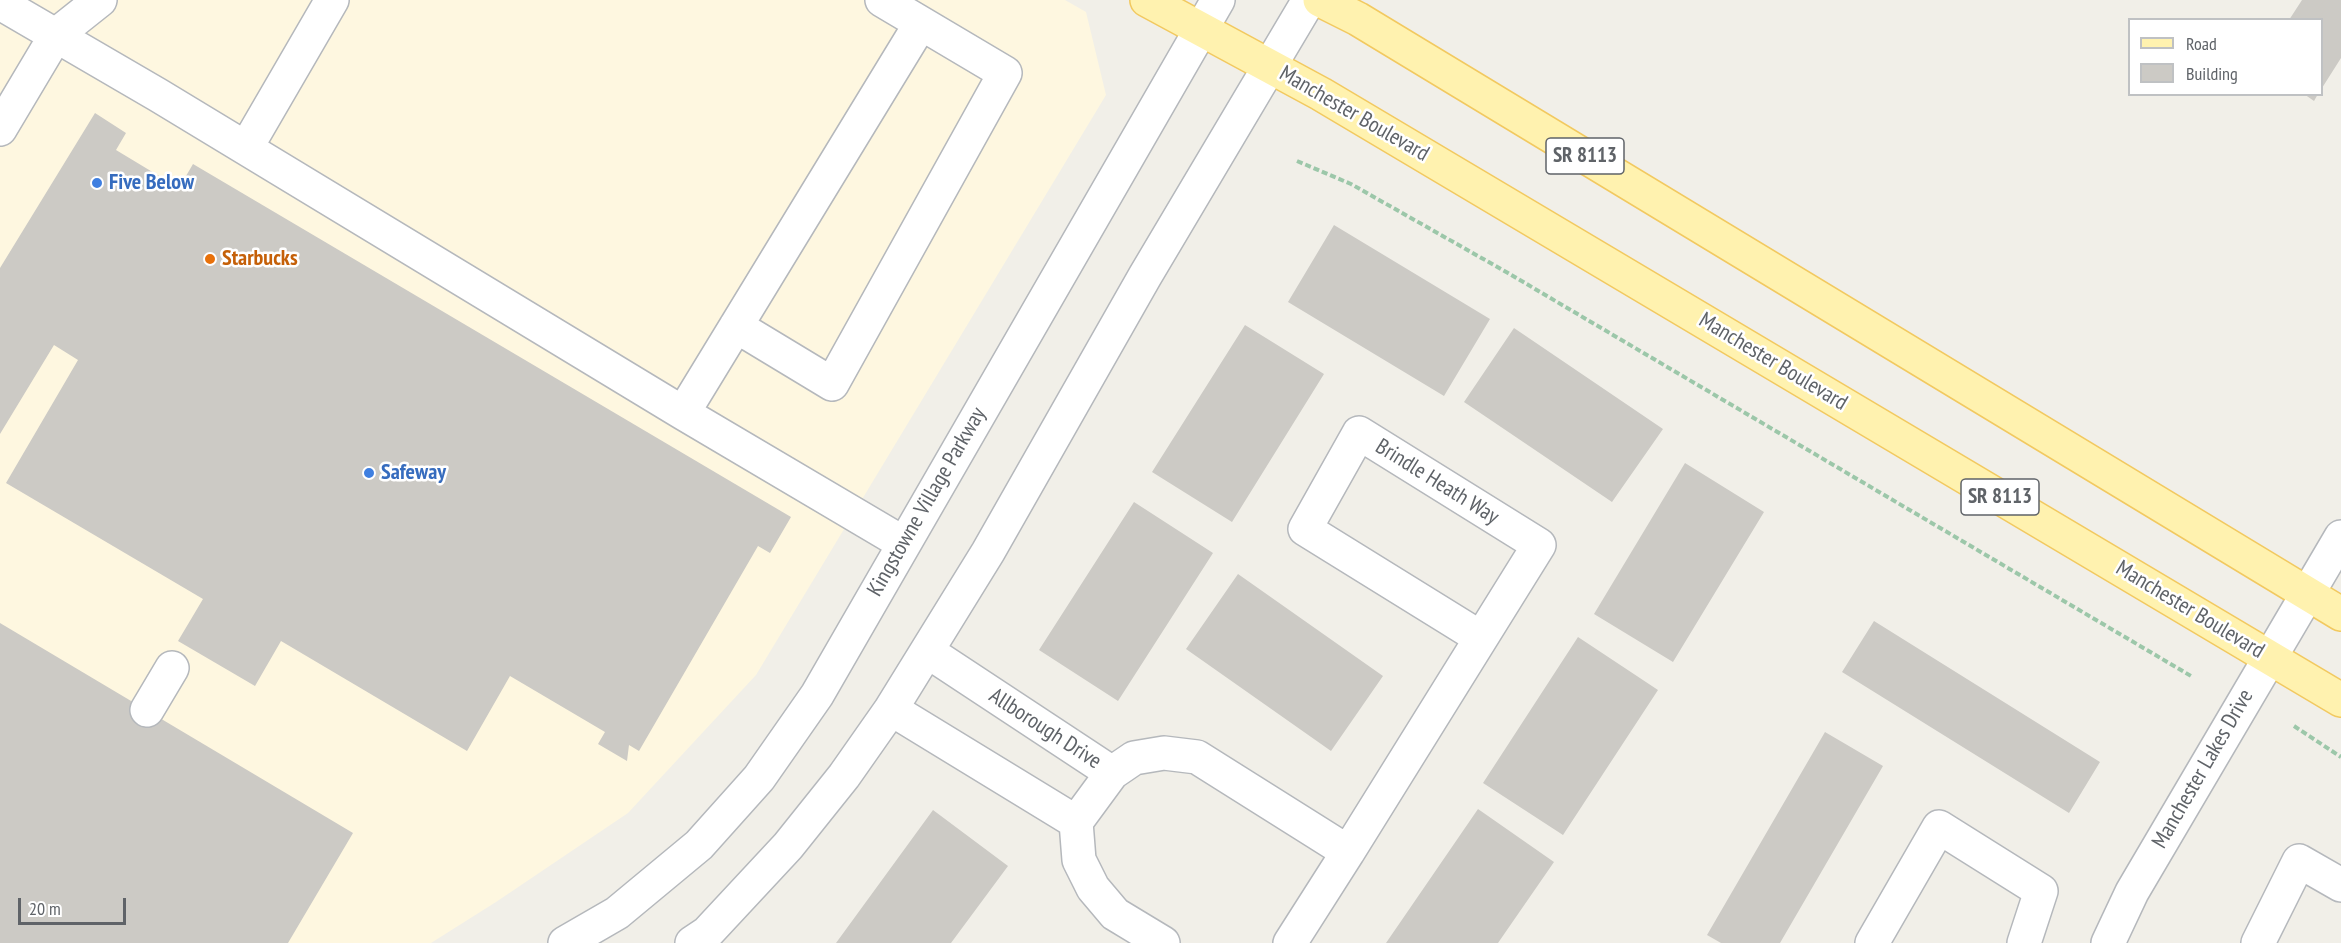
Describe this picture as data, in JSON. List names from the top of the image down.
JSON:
{
  "streets": {
    "main road": ["Manchester Boulevard", "SR 8113"],
    "street": [
      "Brindle Heath Way",
      "Kingstowne Village Parkway",
      "Allborough Drive",
      "Manchester Lakes Drive"
    ]
  },
  "crossings": [
    ["Manchester Boulevard", "SR 8113"],
    ["Manchester Boulevard", "Kingstowne Village Parkway"],
    ["Manchester Boulevard", "Manchester Lakes Drive"],
    ["SR 8113", "Kingstowne Village Parkway"],
    ["SR 8113", "Manchester Lakes Drive"]
  ],
  "places": ["Five Below", "Starbucks", "Safeway"],
  "legend": ["Road", "Building"],
  "scale_bar": "20 m"
}
